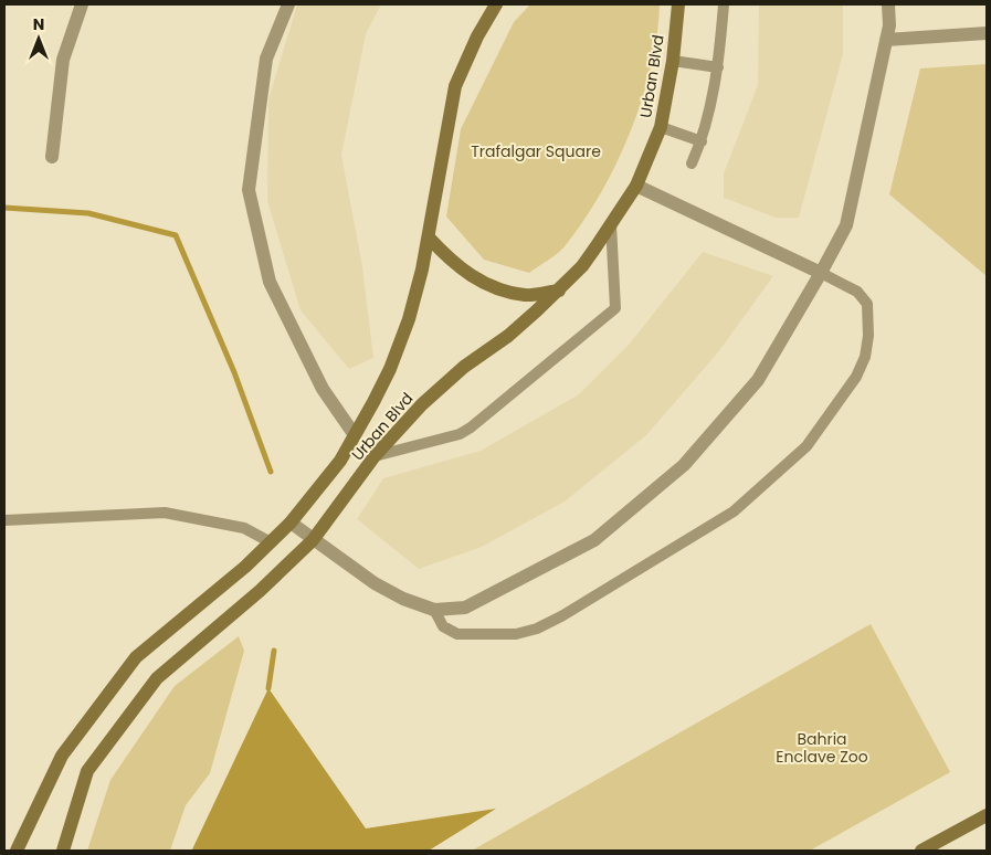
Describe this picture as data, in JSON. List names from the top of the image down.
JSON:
{
  "streets": {
    "street": ["Urban Blvd"]
  },
  "parks": ["Trafalgar Square", "Bahria Enclave Zoo"],
  "north": "top"
}
